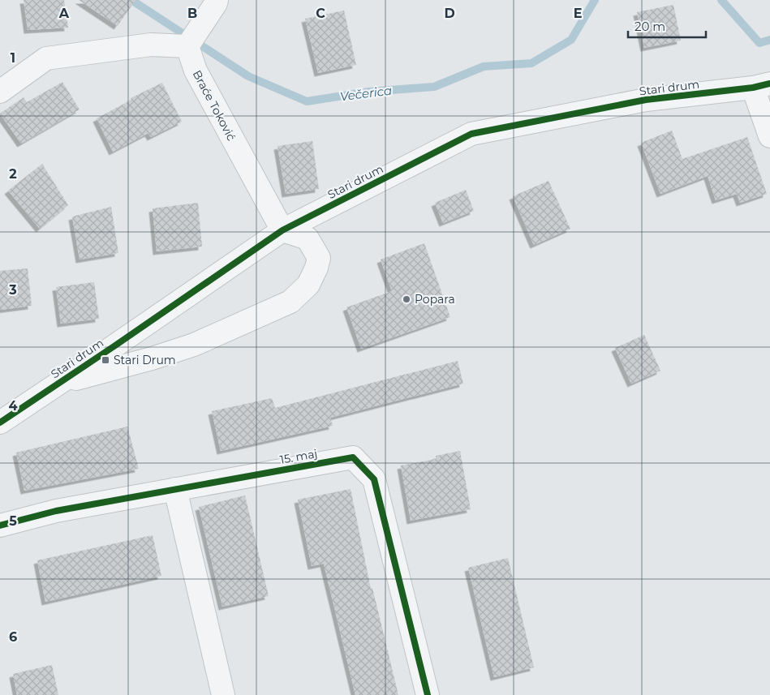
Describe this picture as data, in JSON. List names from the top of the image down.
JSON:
{
  "streets": {
    "street": ["Stari drum", "Braće Toković", "15. maj"]
  },
  "crossings": [
    ["Stari drum", "Braće Toković"]
  ],
  "water": ["Večerica"],
  "places": {
    "other": ["Popara"],
    "transit": ["Stari Drum"]
  },
  "scale_bar": "20 m",
  "grid": {
    "columns": [
      "A",
      "B",
      "C",
      "D",
      "E"
    ],
    "rows": [
      "1",
      "2",
      "3",
      "4",
      "5",
      "6"
    ]
  }
}
